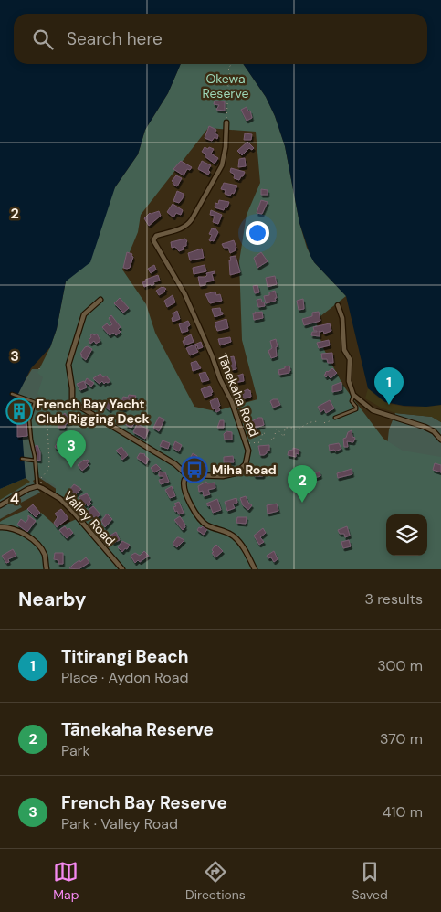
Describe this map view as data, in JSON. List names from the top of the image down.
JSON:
{
  "streets": {
    "street": ["Tānekaha Road", "Valley Road"]
  },
  "parks": ["Okewa Reserve"],
  "places": {
    "building": ["French Bay Yacht Club Rigging Deck"],
    "bus stop": ["Miha Road"]
  },
  "page": {
    "search": "Search here",
    "pins": ["1", "3", "2"],
    "heading": ["Nearby", "3 results"],
    "list": [
      {
        "mark": "1",
        "name": "Titirangi Beach",
        "note": "Place · Aydon Road",
        "value": "300 m"
      },
      {
        "mark": "2",
        "name": "Tānekaha Reserve",
        "note": "Park",
        "value": "370 m"
      },
      {
        "mark": "3",
        "name": "French Bay Reserve",
        "note": "Park · Valley Road",
        "value": "410 m"
      }
    ],
    "nav": ["Map", "Directions", "Saved"]
  },
  "grid": {
    "rows": ["2", "3", "4"]
  }
}
